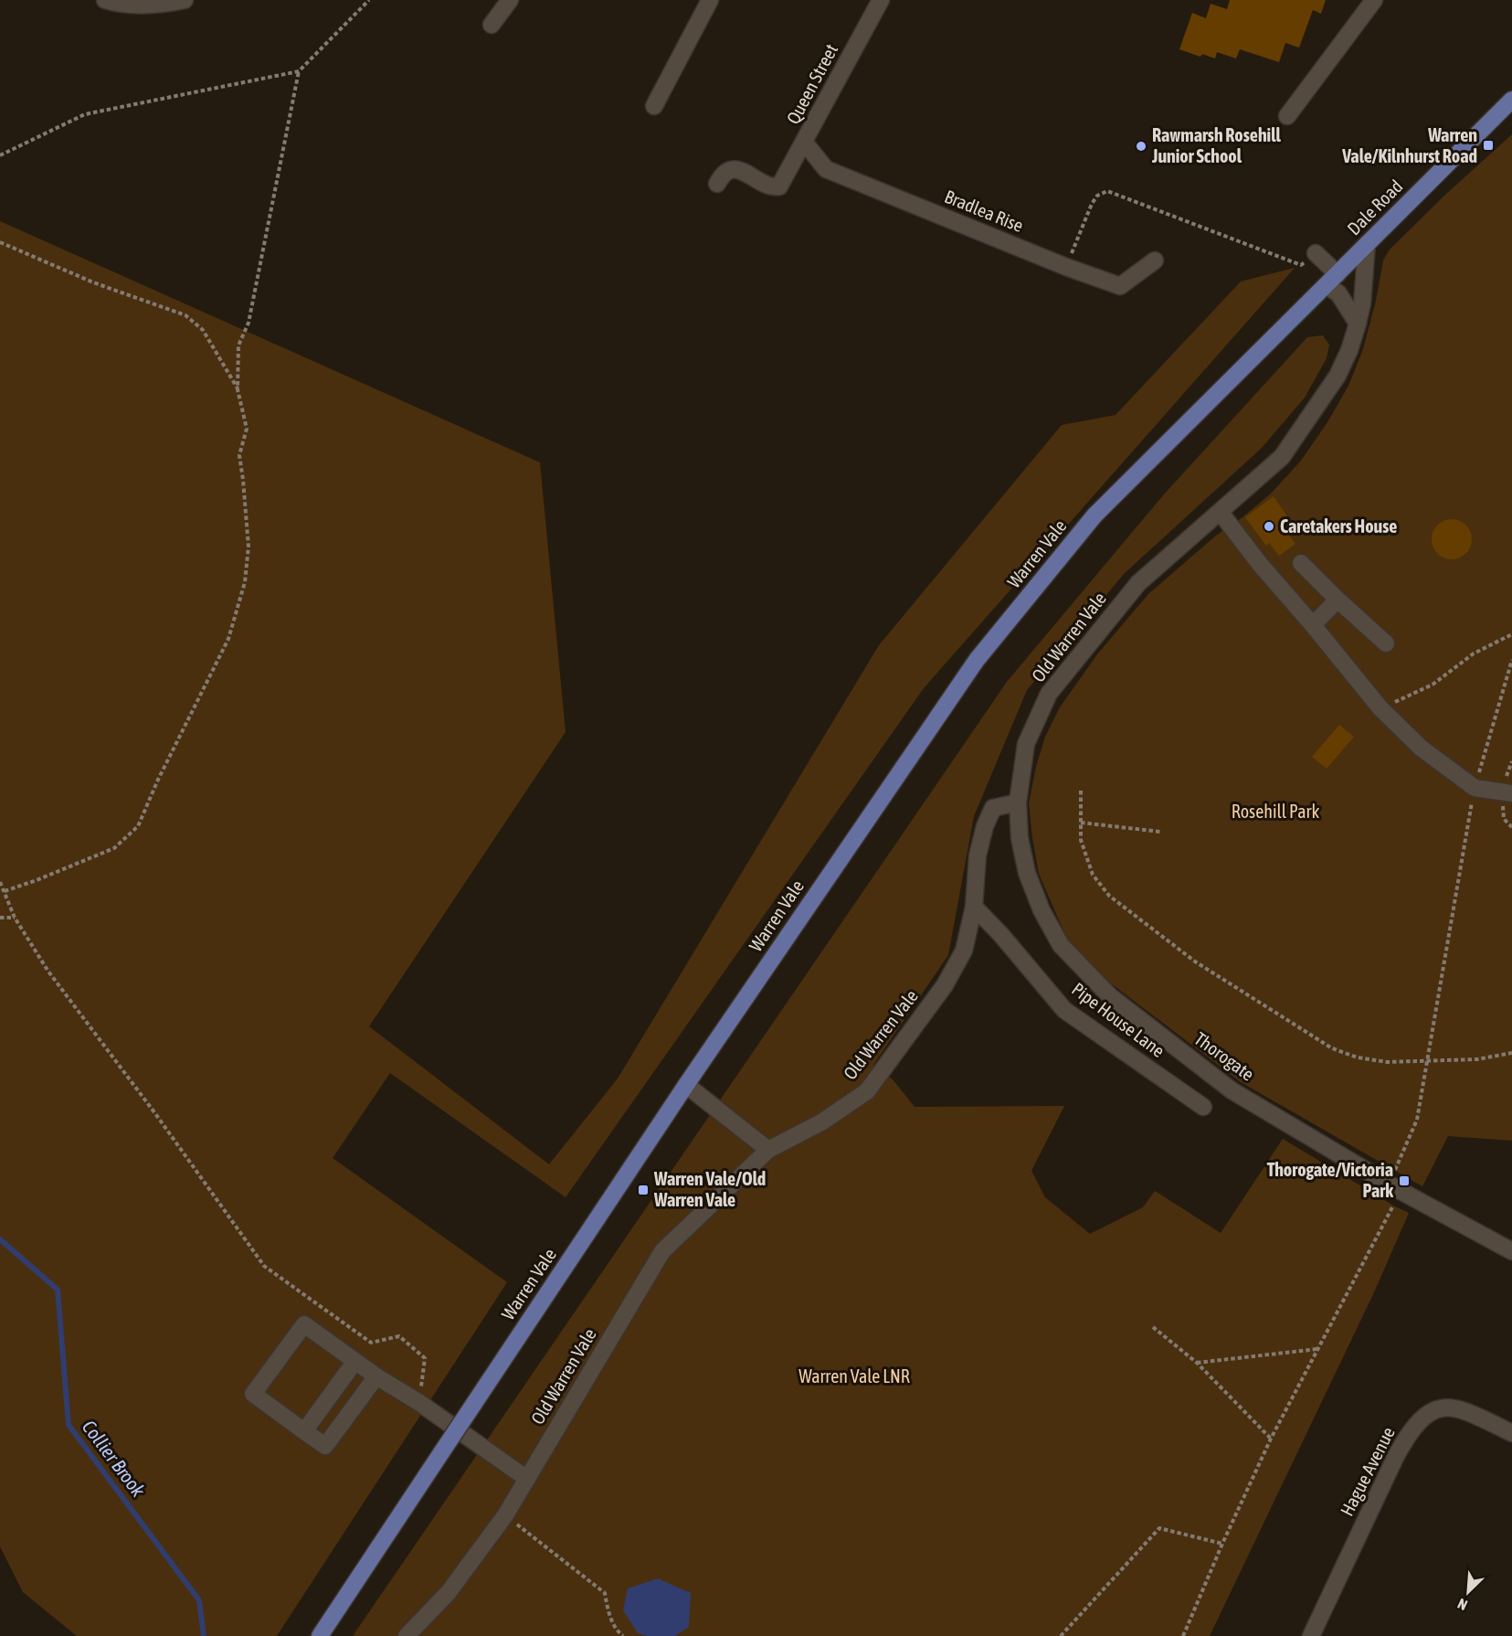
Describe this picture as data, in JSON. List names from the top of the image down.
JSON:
{
  "streets": {
    "main road": ["Dale Road", "Warren Vale"],
    "street": [
      "Queen Street",
      "Bradlea Rise",
      "Old Warren Vale",
      "Pipe House Lane",
      "Thorogate",
      "Hague Avenue"
    ]
  },
  "crossings": [
    ["Queen Street", "Bradlea Rise"],
    ["Dale Road", "Warren Vale"],
    ["Dale Road", "Old Warren Vale"],
    ["Old Warren Vale", "Pipe House Lane"],
    ["Old Warren Vale", "Thorogate"]
  ],
  "water": ["Collier Brook"],
  "parks": ["Rosehill Park", "Warren Vale LNR"],
  "places": {
    "transit": ["Warren Vale/Kilnhurst Road", "Thorogate/Victoria Park", "Warren Vale/Old Warren Vale"],
    "other": ["Rawmarsh Rosehill Junior School", "Caretakers House"]
  },
  "north": "bottom left"
}
